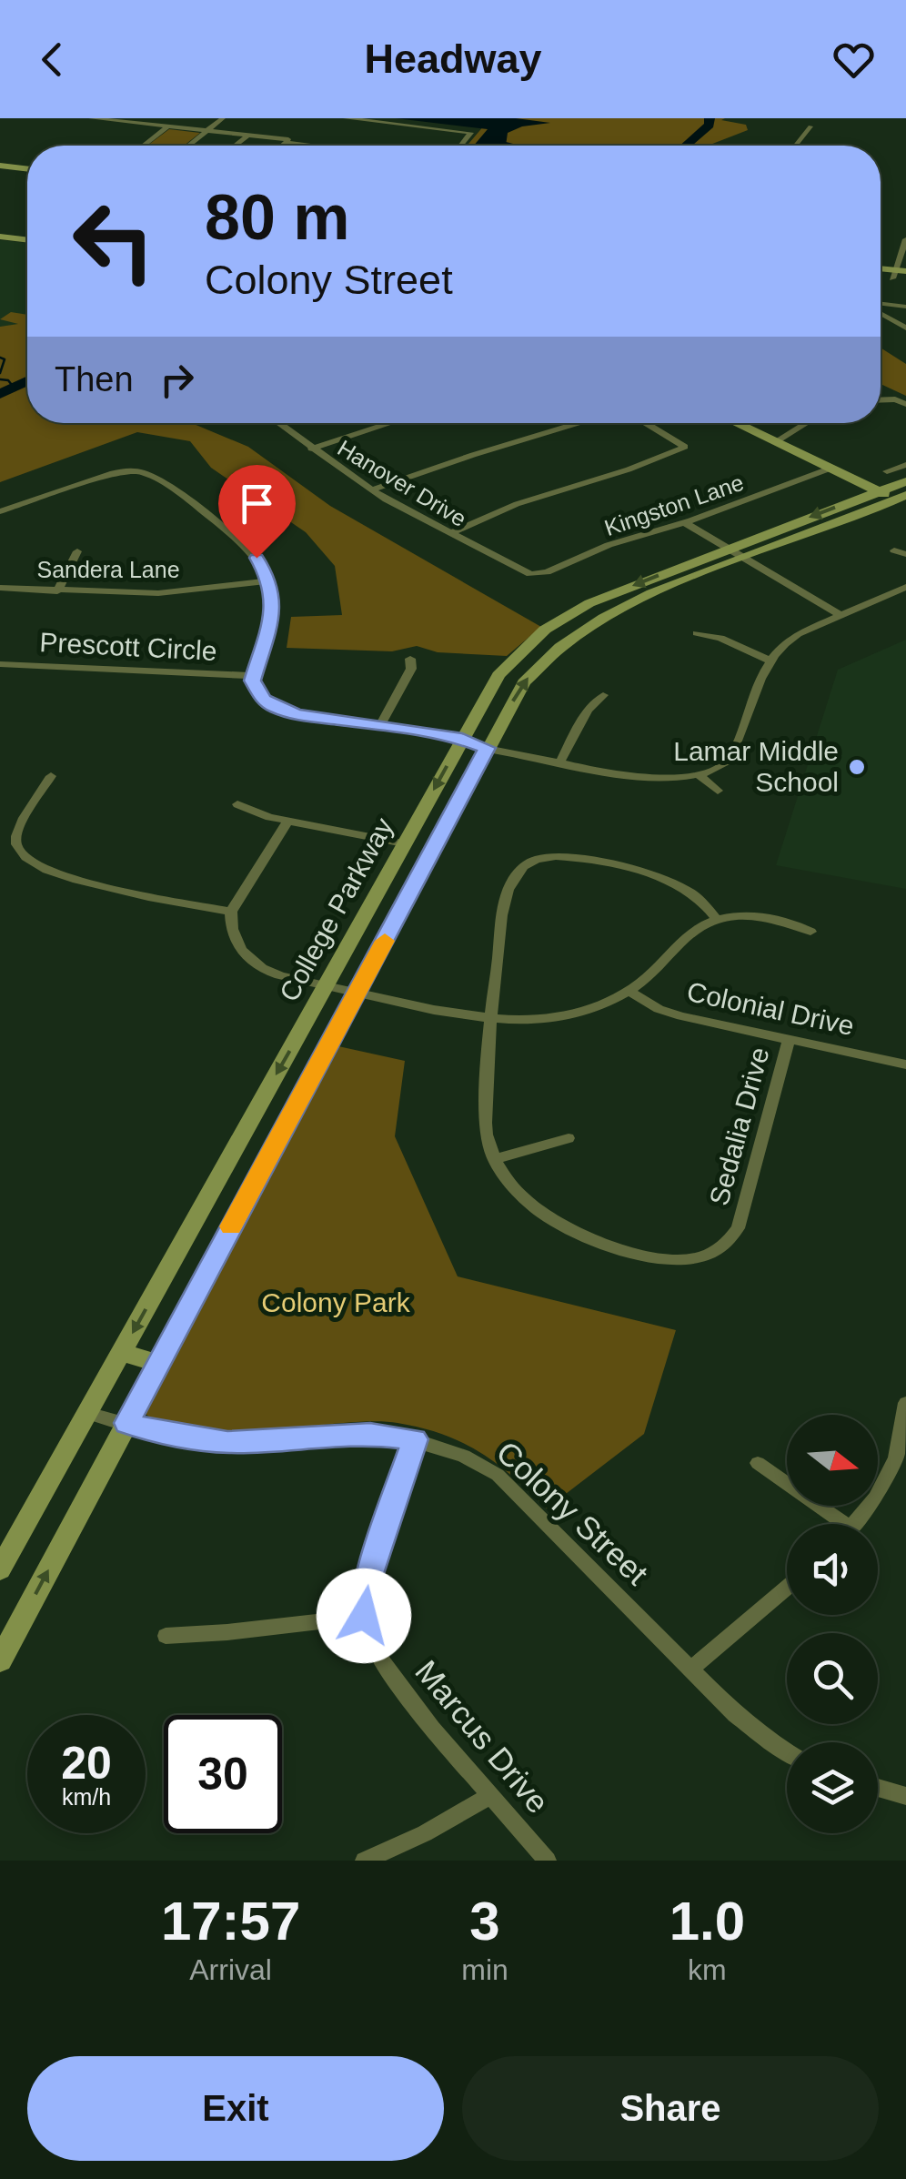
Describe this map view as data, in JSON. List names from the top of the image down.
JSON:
{
  "streets": {
    "main road": ["College Parkway"],
    "street": [
      "Hanover Drive",
      "Kingston Lane",
      "Sandera Lane",
      "Prescott Circle",
      "Colonial Drive",
      "Sedalia Drive",
      "Colony Street",
      "Marcus Drive"
    ]
  },
  "crossings": [
    ["Hanover Drive", "Kingston Lane"],
    ["College Parkway", "Colony Street"],
    ["Colonial Drive", "Sedalia Drive"],
    ["Colony Street", "Marcus Drive"]
  ],
  "parks": ["Colony Park"],
  "places": ["Lamar Middle School"],
  "north": "right",
  "page": {
    "header": "Headway",
    "turn": ["80 m", "Colony Street"],
    "then": "Then",
    "speed": "20 km/h",
    "limit": "30",
    "eta": [
      "17:57",
      "Arrival",
      "3",
      "min",
      "1.0",
      "km"
    ],
    "buttons": ["Exit", "Share"]
  }
}
